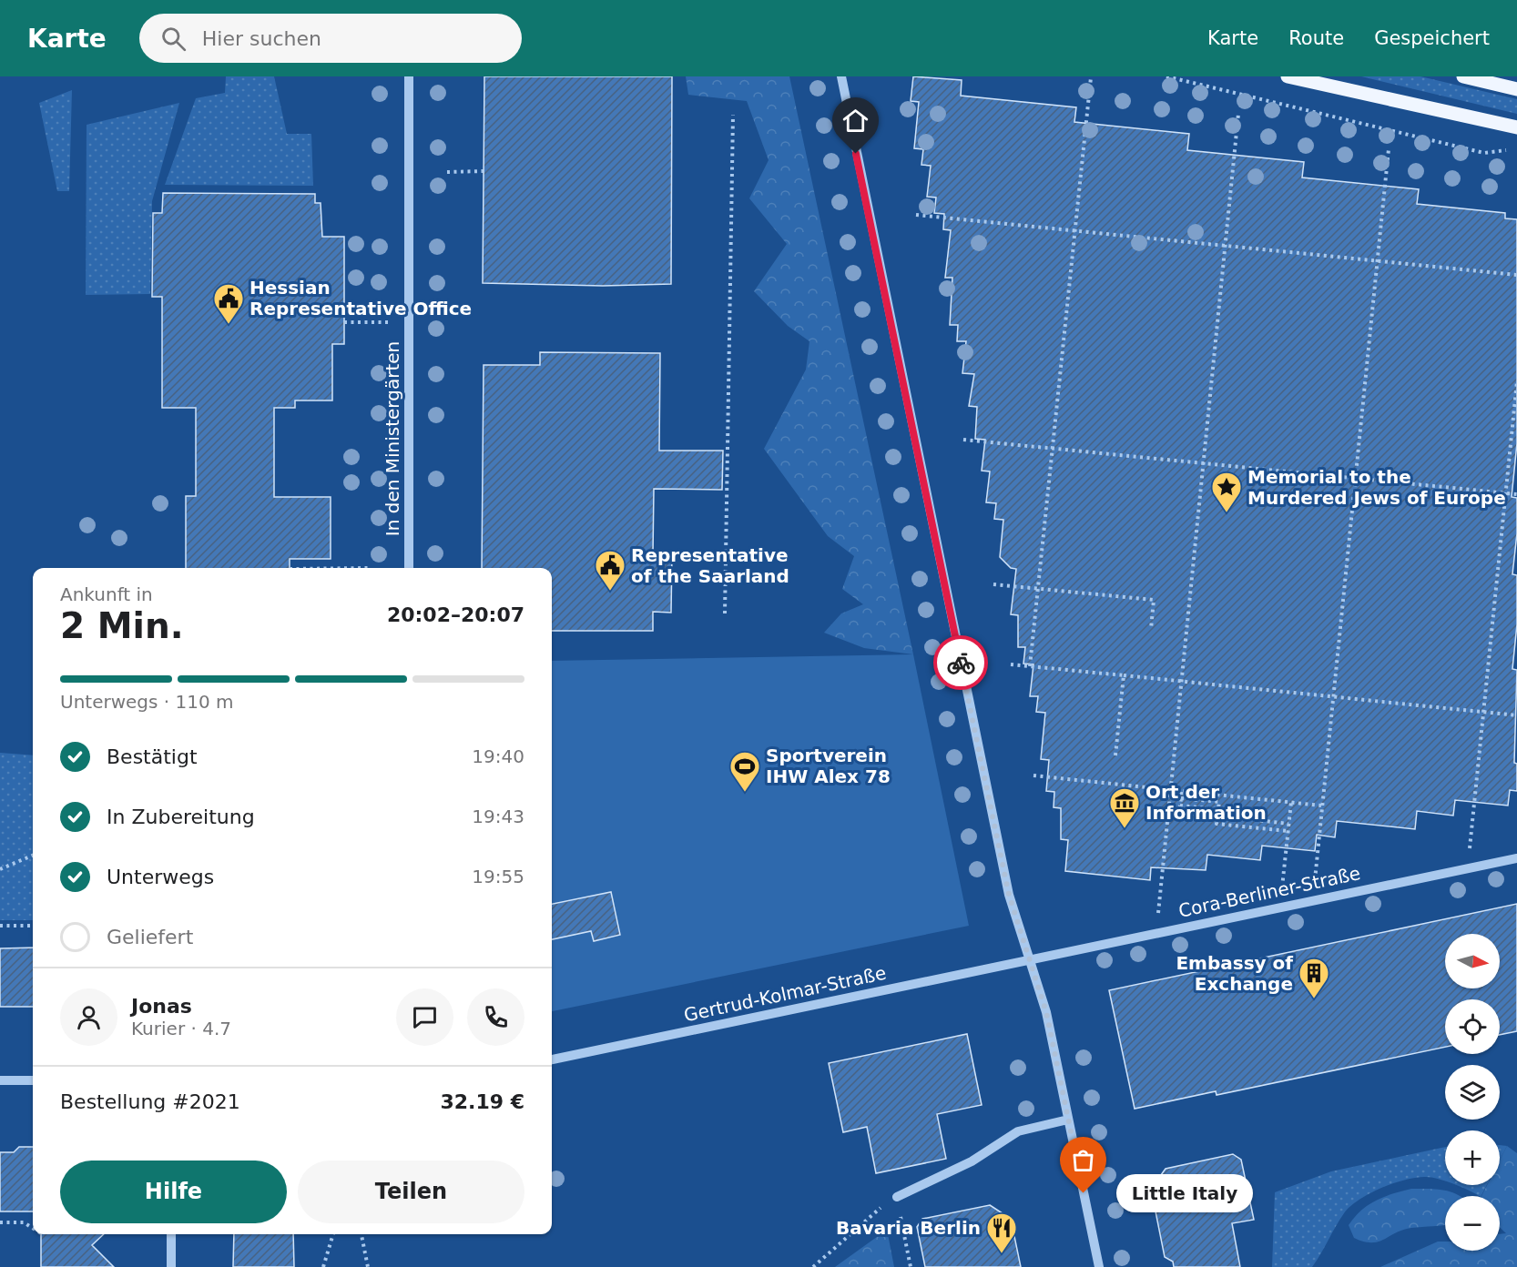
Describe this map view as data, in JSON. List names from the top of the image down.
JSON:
{
  "streets": {
    "street": ["In den Ministergärten", "Cora-Berliner-Straße", "Gertrud-Kolmar-Straße"]
  },
  "crossings": [
    ["Cora-Berliner-Straße", "Gertrud-Kolmar-Straße"]
  ],
  "places": {
    "public building": ["Hessian Representative Office", "Representative of the Saarland"],
    "place": ["Memorial to the Murdered Jews of Europe"],
    "sports": ["Sportverein IHW Alex 78"],
    "museum": ["Ort der Information"],
    "building": ["Embassy of Exchange"],
    "other": ["Little Italy"],
    "restaurant": ["Bavaria Berlin"]
  },
  "north": "right",
  "page": {
    "header": "Karte",
    "search": "Hier suchen",
    "nav": ["Karte", "Route", "Gespeichert"],
    "heading": ["2 Min.", "Ankunft in", "20:02–20:07"],
    "panel": [
      "Jonas",
      "Kurier · 4.7",
      "Bestellung #2021",
      "32.19 €"
    ],
    "bar": "Unterwegs · 110 m",
    "list": [
      ["Bestätigt", "19:40"],
      ["In Zubereitung", "19:43"],
      ["Unterwegs", "19:55"],
      "Geliefert"
    ],
    "map_buttons": ["+", "−"],
    "buttons": ["Hilfe", "Teilen"],
    "bubble": "Little Italy"
  }
}
